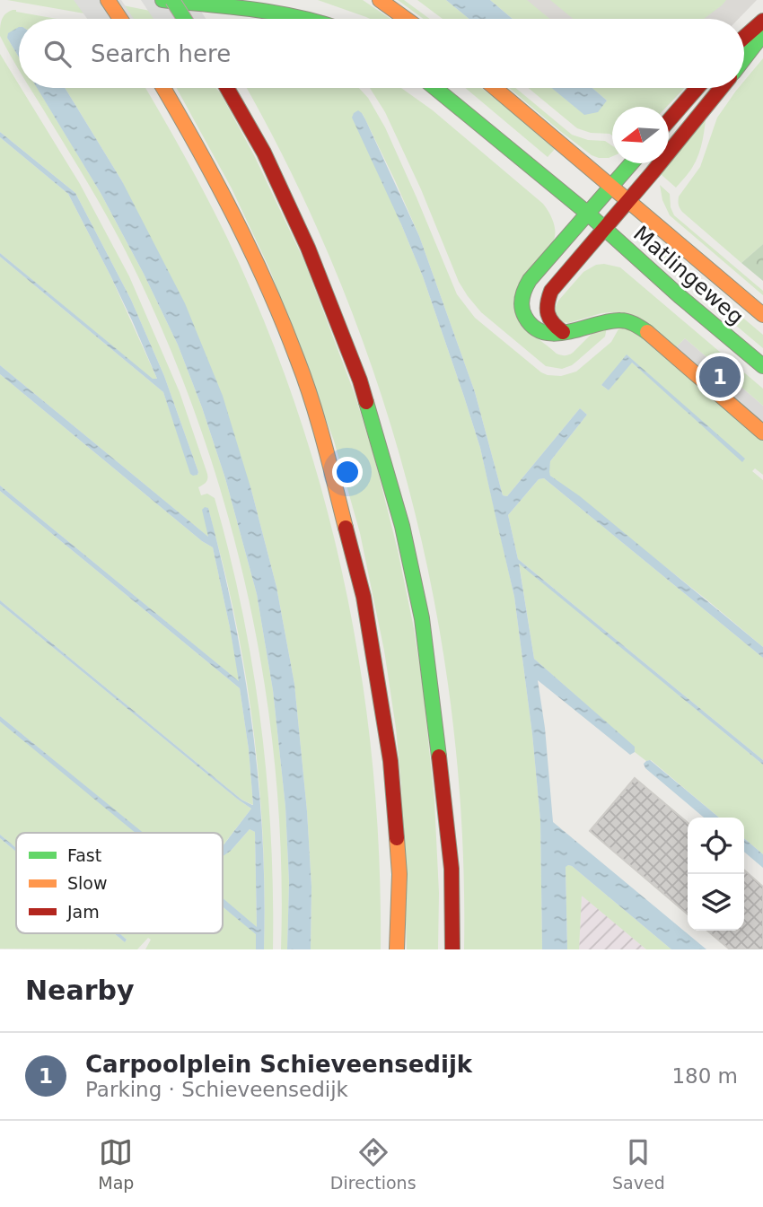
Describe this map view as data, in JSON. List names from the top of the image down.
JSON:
{
  "streets": {
    "main road": ["Matlingeweg"]
  },
  "legend": ["Fast", "Slow", "Jam"],
  "north": "left",
  "page": {
    "search": "Search here",
    "pins": "1",
    "heading": "Nearby",
    "list": [
      {
        "mark": "1",
        "name": "Carpoolplein Schieveensedijk",
        "note": "Parking · Schieveensedijk",
        "value": "180 m"
      }
    ],
    "nav": ["Map", "Directions", "Saved"]
  }
}
